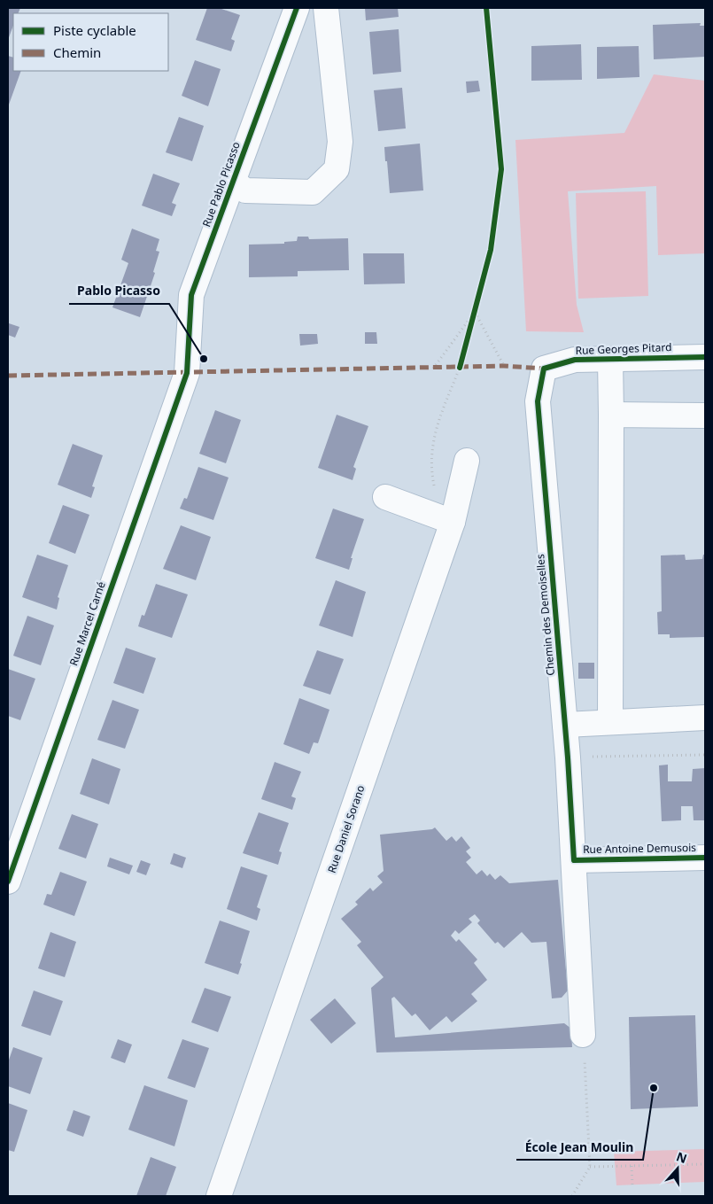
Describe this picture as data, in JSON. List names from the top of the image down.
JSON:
{
  "streets": {
    "street": [
      "Rue Pablo Picasso",
      "Rue Georges Pitard",
      "Chemin des Demoiselles",
      "Rue Marcel Carné",
      "Rue Daniel Sorano",
      "Rue Antoine Demusois"
    ]
  },
  "crossings": [
    ["Rue Pablo Picasso", "Rue Marcel Carné"],
    ["Rue Georges Pitard", "Chemin des Demoiselles"],
    ["Chemin des Demoiselles", "Rue Antoine Demusois"]
  ],
  "places": ["Pablo Picasso", "École Jean Moulin"],
  "legend": ["Piste cyclable", "Chemin"],
  "north": "top"
}
